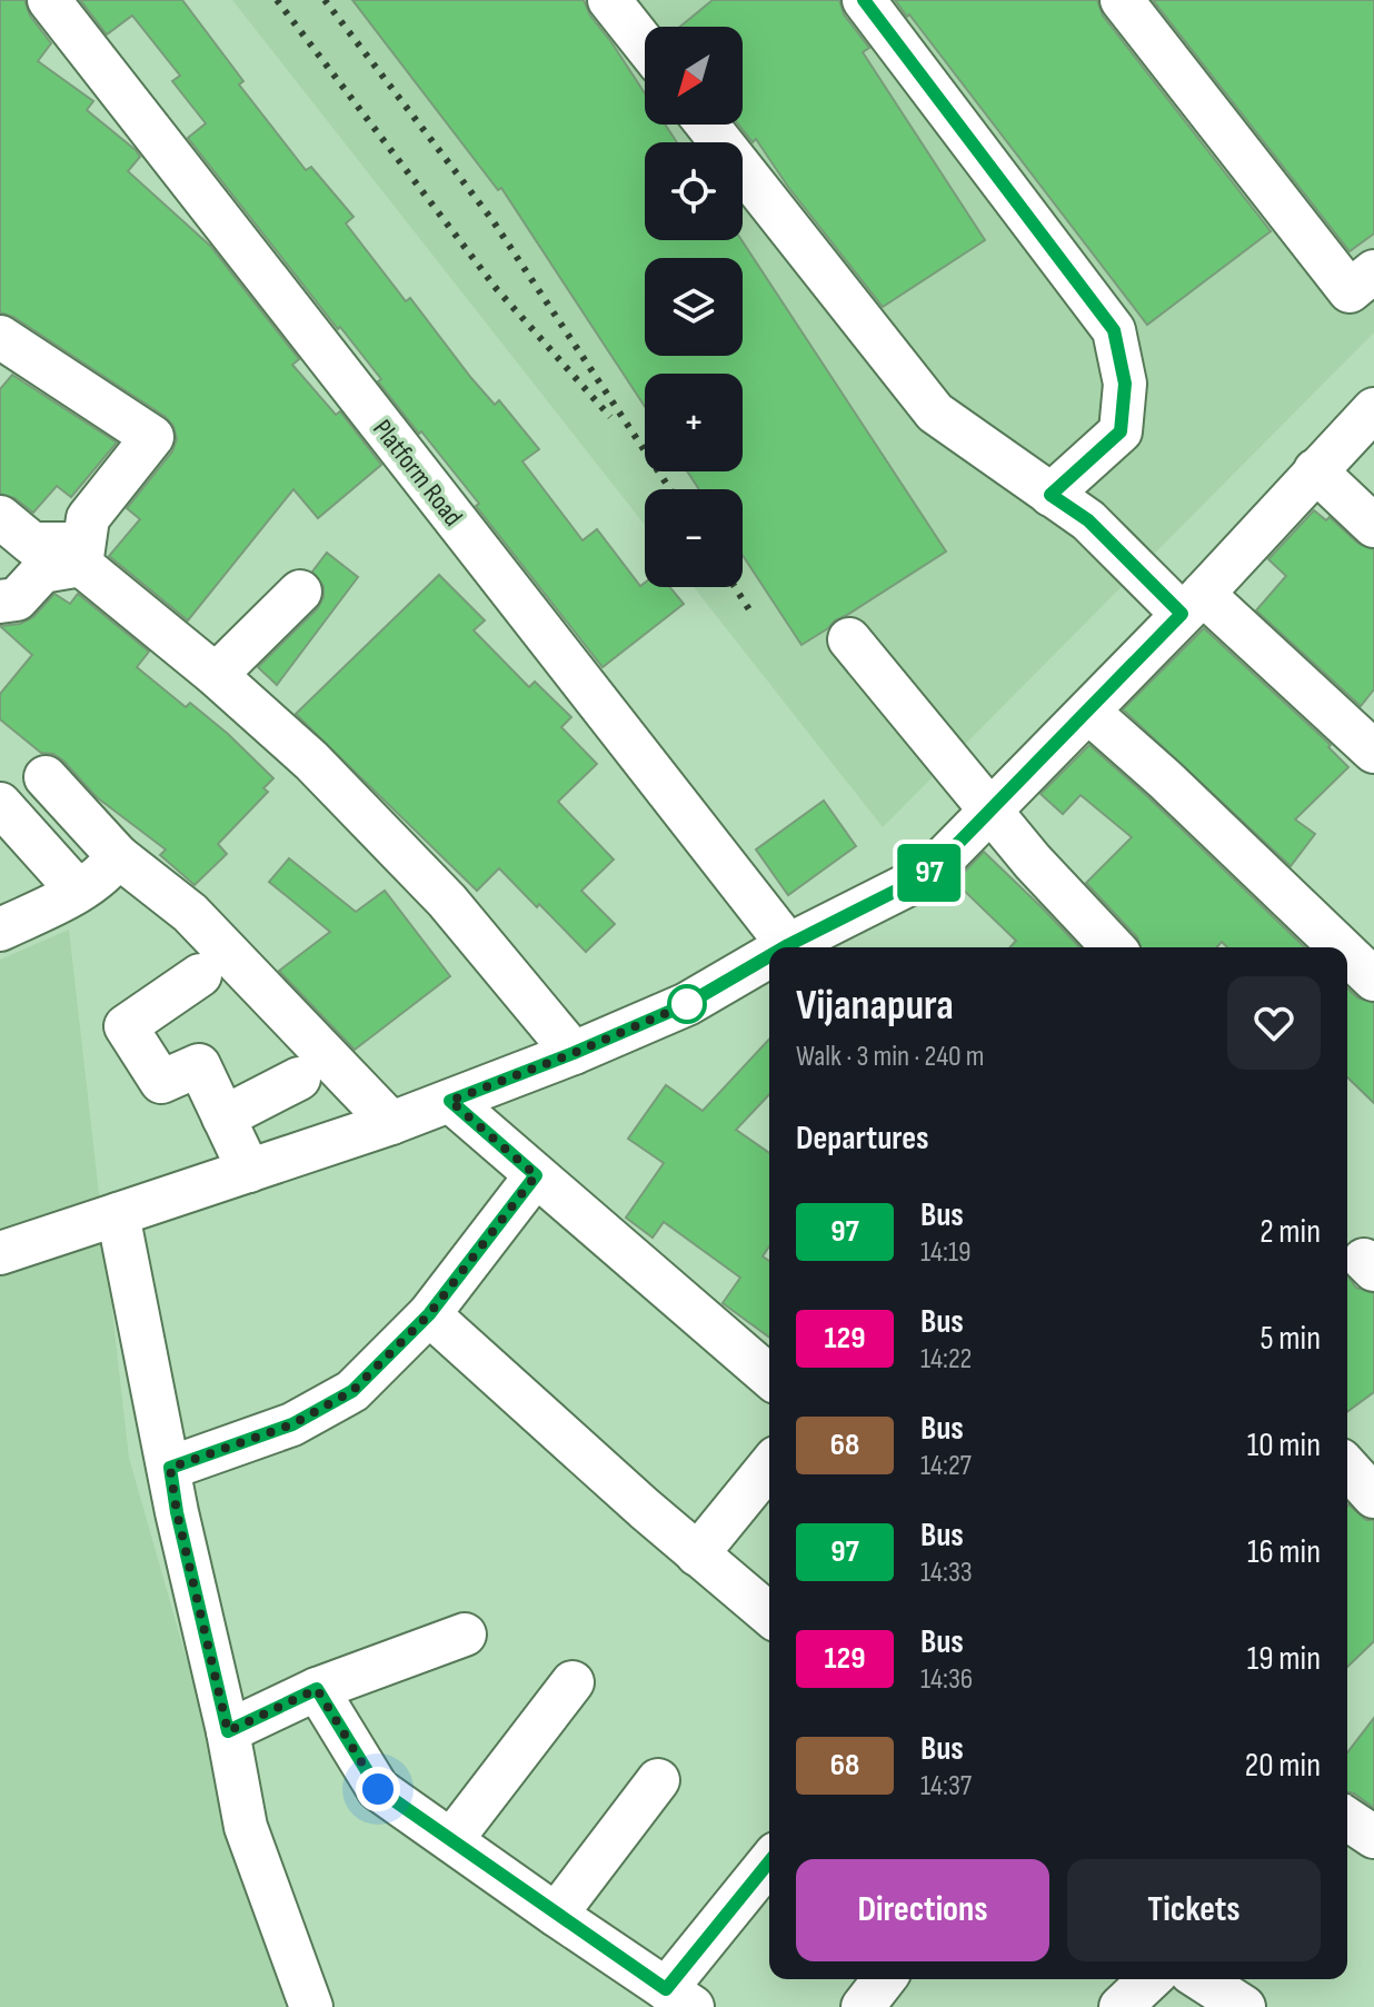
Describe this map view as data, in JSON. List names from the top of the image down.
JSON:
{
  "streets": {
    "street": ["Platform Road"]
  },
  "lines": ["bus line 97"],
  "north": "bottom left",
  "page": {
    "on_map": "97",
    "map_buttons": ["+", "−"],
    "heading": [
      ["Vijanapura", "Walk · 3 min · 240 m"],
      "Departures"
    ],
    "list": [
      {
        "mark": "97",
        "name": "Bus",
        "note": "14:19",
        "value": "2 min"
      },
      {
        "mark": "129",
        "name": "Bus",
        "note": "14:22",
        "value": "5 min"
      },
      {
        "mark": "68",
        "name": "Bus",
        "note": "14:27",
        "value": "10 min"
      },
      {
        "mark": "97",
        "name": "Bus",
        "note": "14:33",
        "value": "16 min"
      },
      {
        "mark": "129",
        "name": "Bus",
        "note": "14:36",
        "value": "19 min"
      },
      {
        "mark": "68",
        "name": "Bus",
        "note": "14:37",
        "value": "20 min"
      }
    ],
    "buttons": ["Directions", "Tickets"]
  }
}
